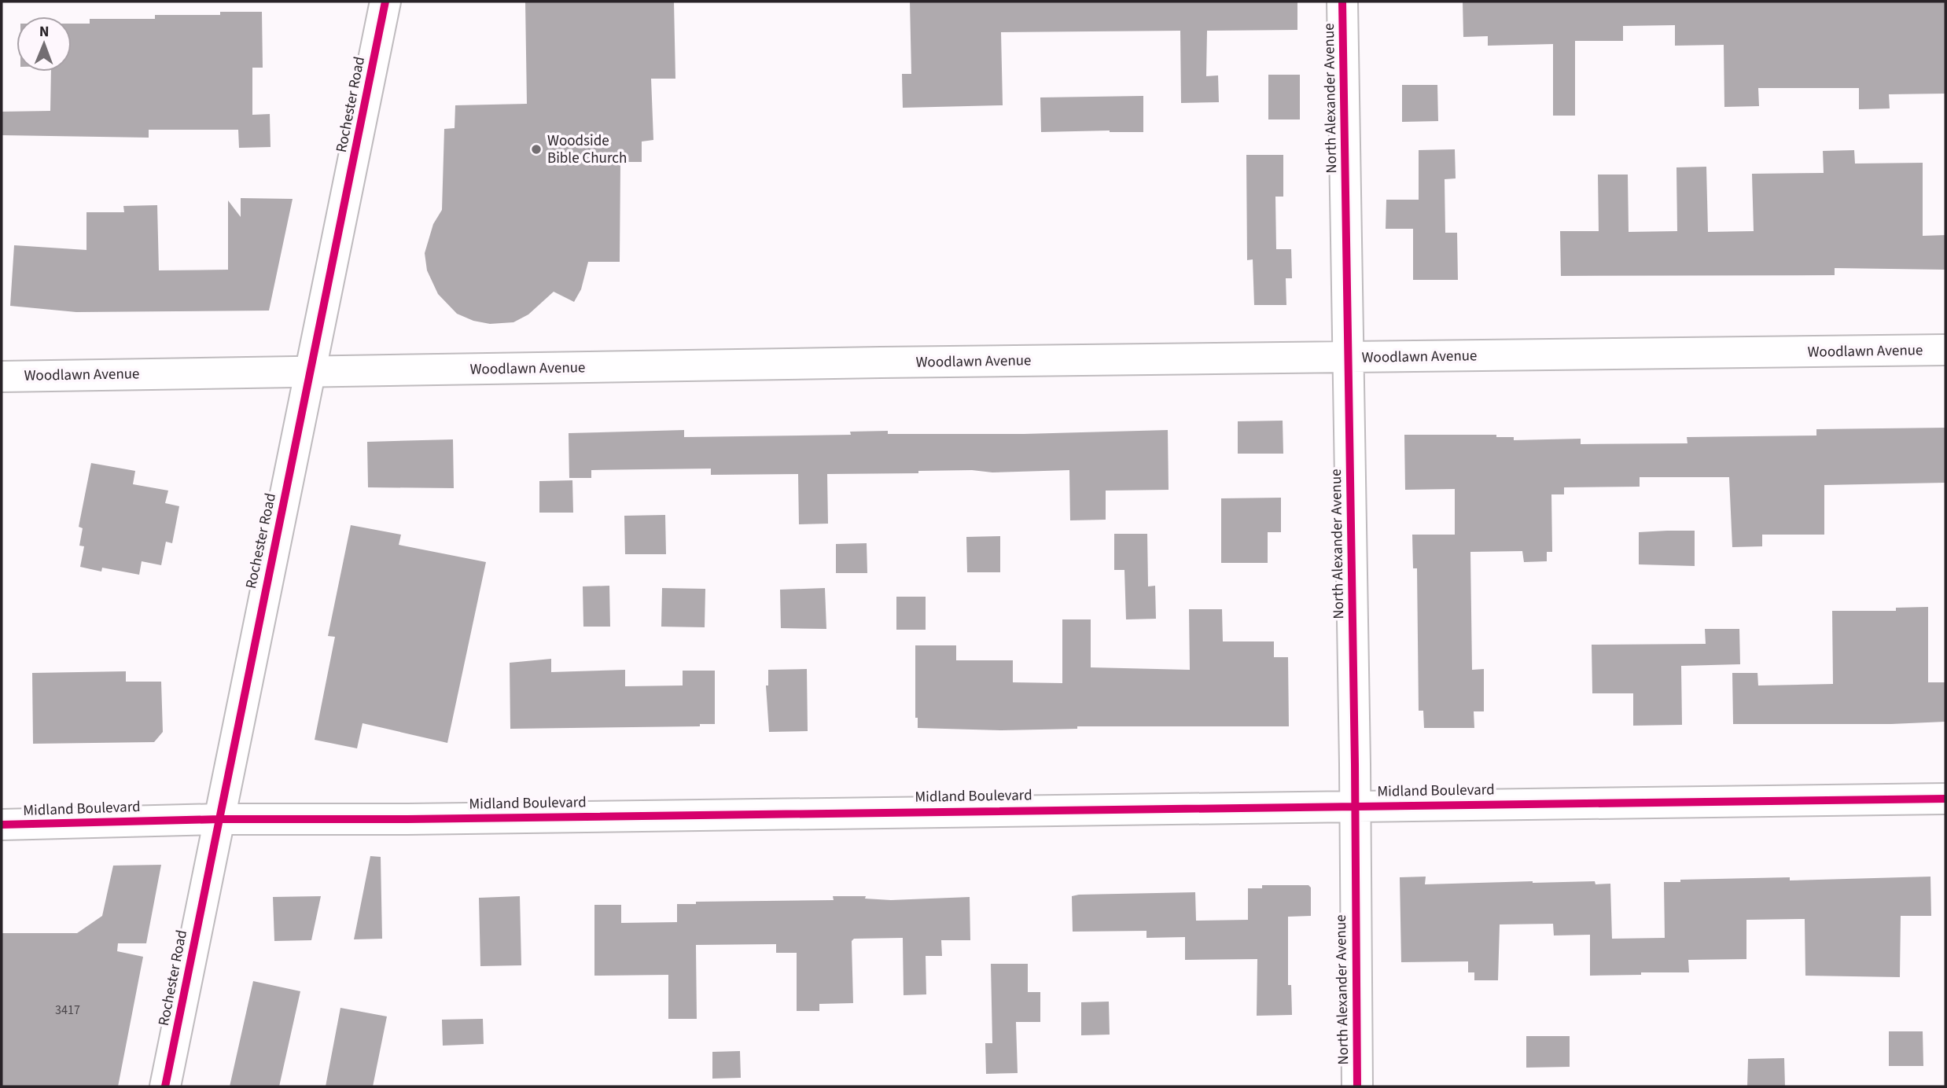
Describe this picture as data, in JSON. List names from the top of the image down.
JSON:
{
  "streets": {
    "street": [
      "North Alexander Avenue",
      "Rochester Road",
      "Woodlawn Avenue",
      "Midland Boulevard"
    ]
  },
  "crossings": [
    ["North Alexander Avenue", "Woodlawn Avenue"],
    ["North Alexander Avenue", "Midland Boulevard"],
    ["Rochester Road", "Woodlawn Avenue"],
    ["Rochester Road", "Midland Boulevard"]
  ],
  "places": ["Woodside Bible Church"],
  "house_numbers": ["3417"],
  "north": "top"
}
